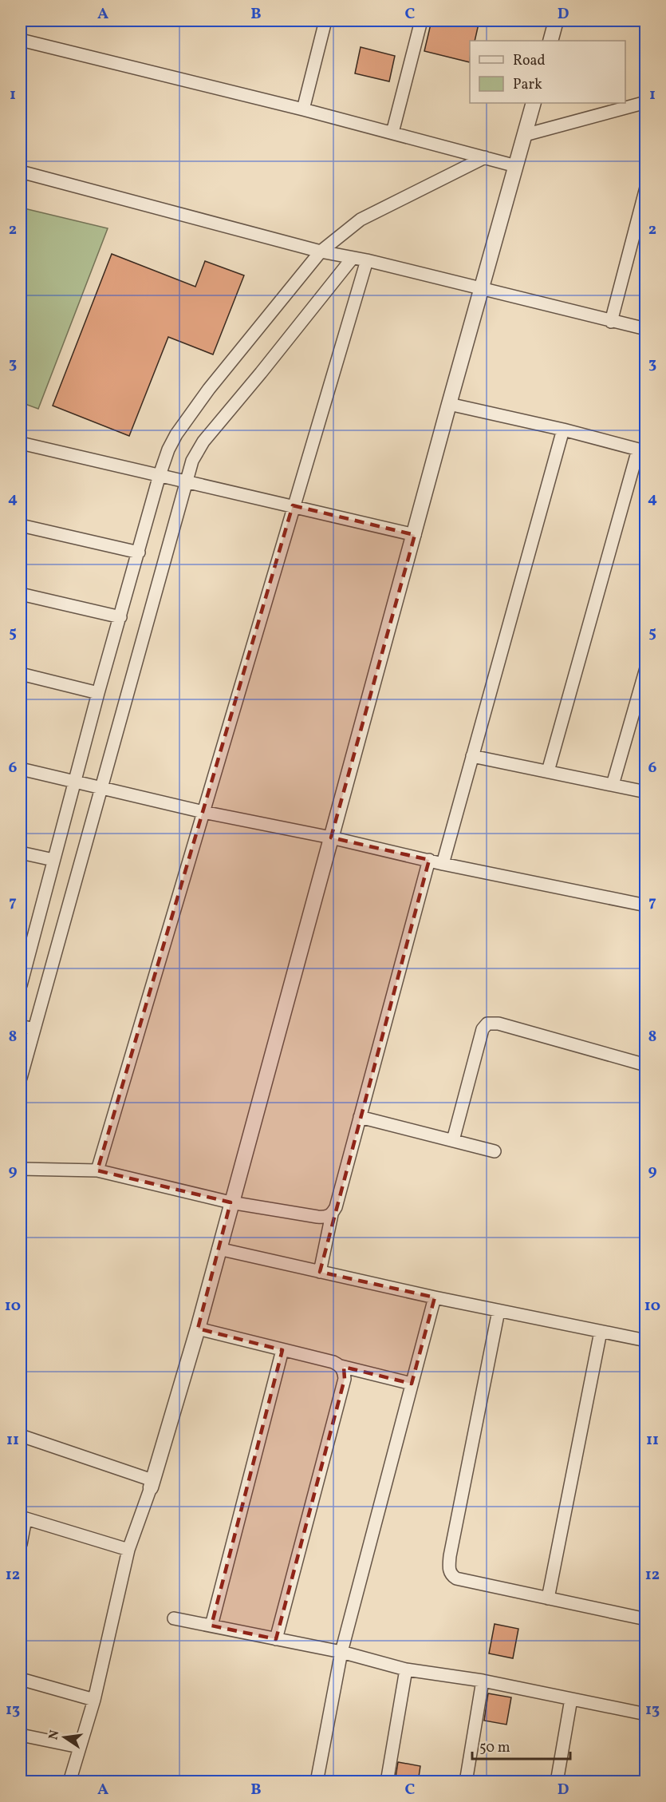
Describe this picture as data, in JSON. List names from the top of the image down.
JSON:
{
  "legend": ["Road", "Park"],
  "scale_bar": "50 m",
  "north": "left",
  "grid": {
    "columns": [
      "A",
      "B",
      "C",
      "D"
    ],
    "rows": [
      "1",
      "2",
      "3",
      "4",
      "5",
      "6",
      "7",
      "8",
      "9",
      "10",
      "11",
      "12",
      "13"
    ]
  }
}
